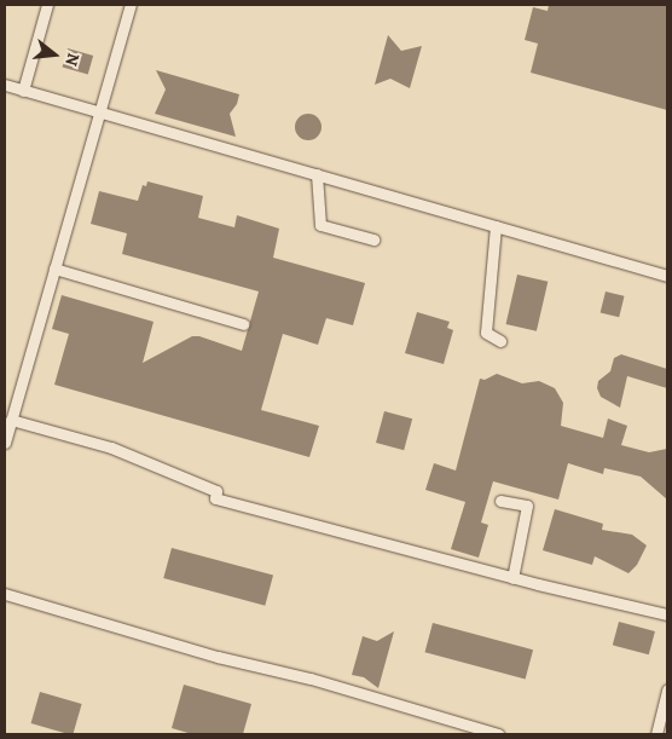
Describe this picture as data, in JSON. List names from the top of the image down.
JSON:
{
  "north": "right"
}
